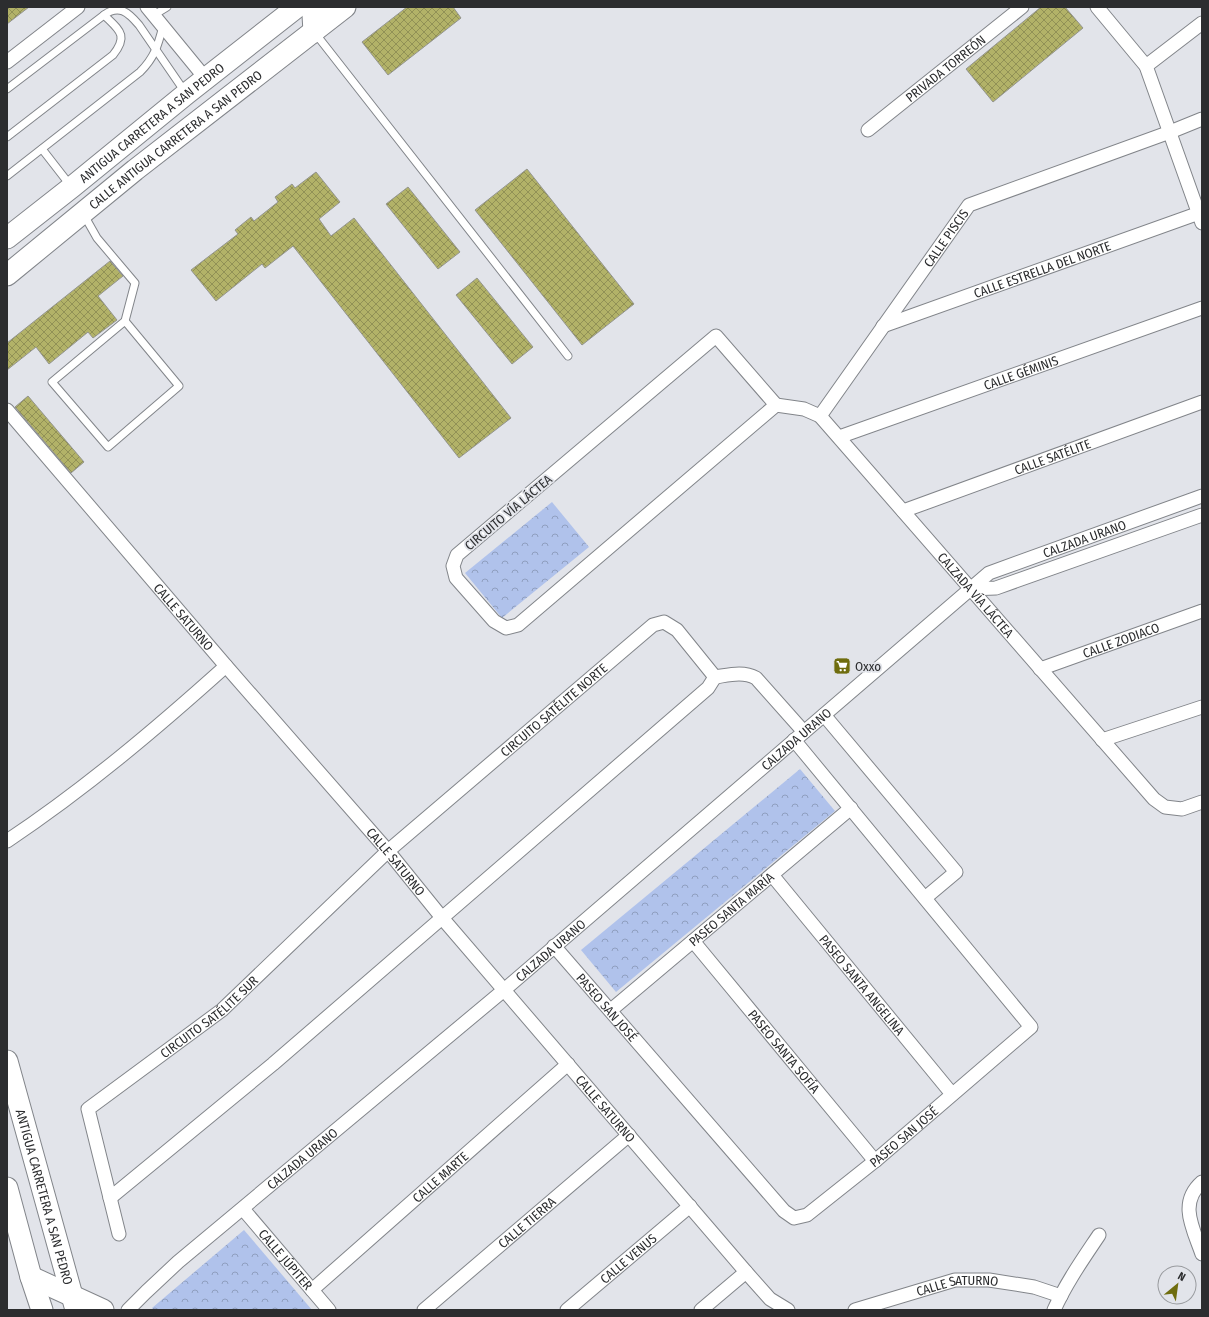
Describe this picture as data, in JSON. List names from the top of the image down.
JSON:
{
  "streets": {
    "main road": ["ANTIGUA CARRETERA A SAN PEDRO", "CALLE ANTIGUA CARRETERA A SAN PEDRO"],
    "street": [
      "PRIVADA TORREÓN",
      "CALLE PISCIS",
      "CALLE ESTRELLA DEL NORTE",
      "CALLE GÉMINIS",
      "CALLE SATÉLITE",
      "CIRCUITO VÍA LÁCTEA",
      "CALZADA URANO",
      "CALZADA VÍA LÁCTEA",
      "CALLE SATURNO",
      "CALLE ZODIACO",
      "CIRCUITO SATÉLITE NORTE",
      "PASEO SANTA MARÍA",
      "PASEO SANTA ANGELINA",
      "PASEO SAN JOSÉ",
      "CIRCUITO SATÉLITE SUR",
      "PASEO SANTA SOFÍA",
      "CALLE MARTE",
      "CALLE TIERRA",
      "CALLE VENUS",
      "CALLE JÚPITER"
    ]
  },
  "crossings": [
    ["CALLE PISCIS", "CALLE ESTRELLA DEL NORTE"],
    ["CALLE PISCIS", "CALZADA VÍA LÁCTEA"],
    ["CALLE GÉMINIS", "CALZADA VÍA LÁCTEA"],
    ["CALLE SATÉLITE", "CALZADA VÍA LÁCTEA"],
    ["CIRCUITO VÍA LÁCTEA", "CALZADA VÍA LÁCTEA"],
    ["CALZADA URANO", "CALZADA VÍA LÁCTEA"],
    ["CALZADA URANO", "CALLE SATURNO"],
    ["CALZADA URANO", "PASEO SAN JOSÉ"],
    ["CALZADA URANO", "CALLE JÚPITER"],
    ["CALZADA VÍA LÁCTEA", "CALLE ZODIACO"],
    ["CALLE SATURNO", "CIRCUITO SATÉLITE NORTE"],
    ["CALLE SATURNO", "CIRCUITO SATÉLITE SUR"],
    ["CALLE SATURNO", "CALLE MARTE"],
    ["CALLE SATURNO", "CALLE TIERRA"],
    ["CALLE SATURNO", "CALLE VENUS"],
    ["CIRCUITO SATÉLITE NORTE", "CIRCUITO SATÉLITE SUR"],
    ["PASEO SANTA MARÍA", "PASEO SANTA ANGELINA"],
    ["PASEO SANTA MARÍA", "PASEO SAN JOSÉ"],
    ["PASEO SANTA MARÍA", "PASEO SANTA SOFÍA"],
    ["PASEO SANTA ANGELINA", "PASEO SAN JOSÉ"],
    ["PASEO SAN JOSÉ", "PASEO SANTA SOFÍA"],
    ["CALLE MARTE", "CALLE JÚPITER"]
  ],
  "places": {
    "supermarket": ["Oxxo"]
  },
  "north": "top right"
}
